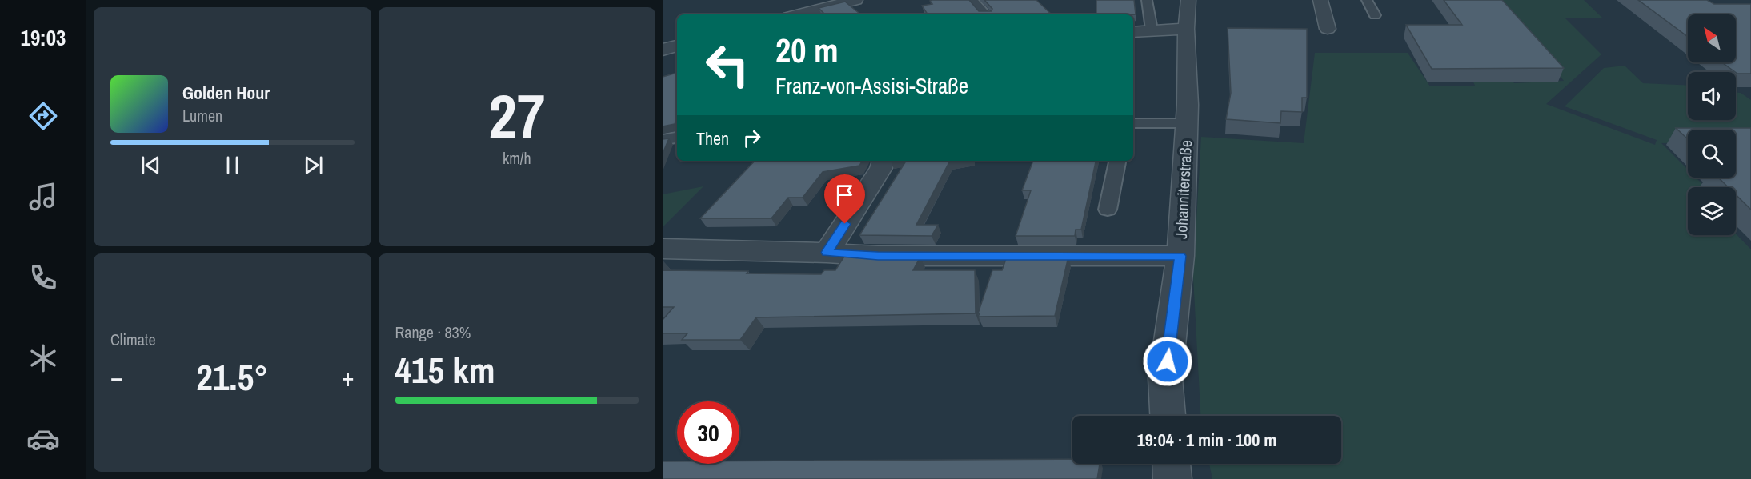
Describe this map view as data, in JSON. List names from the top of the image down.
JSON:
{
  "streets": {
    "street": ["Johanniterstraße"]
  },
  "north": "top left",
  "page": {
    "tabs": "19:03",
    "tile": [
      ["27", "km/h"],
      "Climate",
      ["Range · 83%", "415 km"]
    ],
    "turn": ["20 m", "Franz-von-Assisi-Straße"],
    "song": ["Golden Hour", "Lumen"],
    "then": "Then",
    "heat": ["−", "21.5°", "+"],
    "limit": "30",
    "trip": "19:04 · 1 min · 100 m"
  }
}
